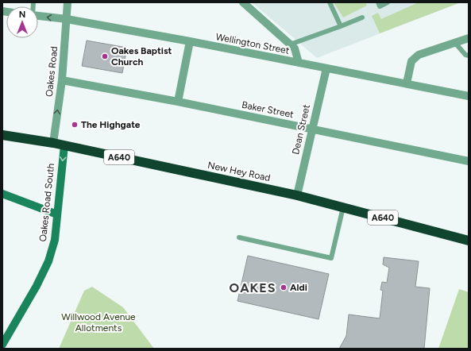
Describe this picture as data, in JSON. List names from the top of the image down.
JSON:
{
  "streets": {
    "highway": ["A640", "New Hey Road"],
    "street": [
      "Wellington Street",
      "Oakes Road",
      "Baker Street",
      "Dean Street",
      "Oakes Road South"
    ]
  },
  "crossings": [
    ["Wellington Street", "Oakes Road"],
    ["Wellington Street", "Dean Street"],
    ["Oakes Road", "Baker Street"],
    ["Oakes Road", "New Hey Road"],
    ["Baker Street", "Dean Street"],
    ["Dean Street", "New Hey Road"],
    ["New Hey Road", "Oakes Road South"]
  ],
  "one_way": ["Oakes Road"],
  "districts": ["OAKES"],
  "parks": ["Willwood Avenue Allotments"],
  "places": ["Oakes Baptist Church", "The Highgate", "Aldi"],
  "north": "top"
}
